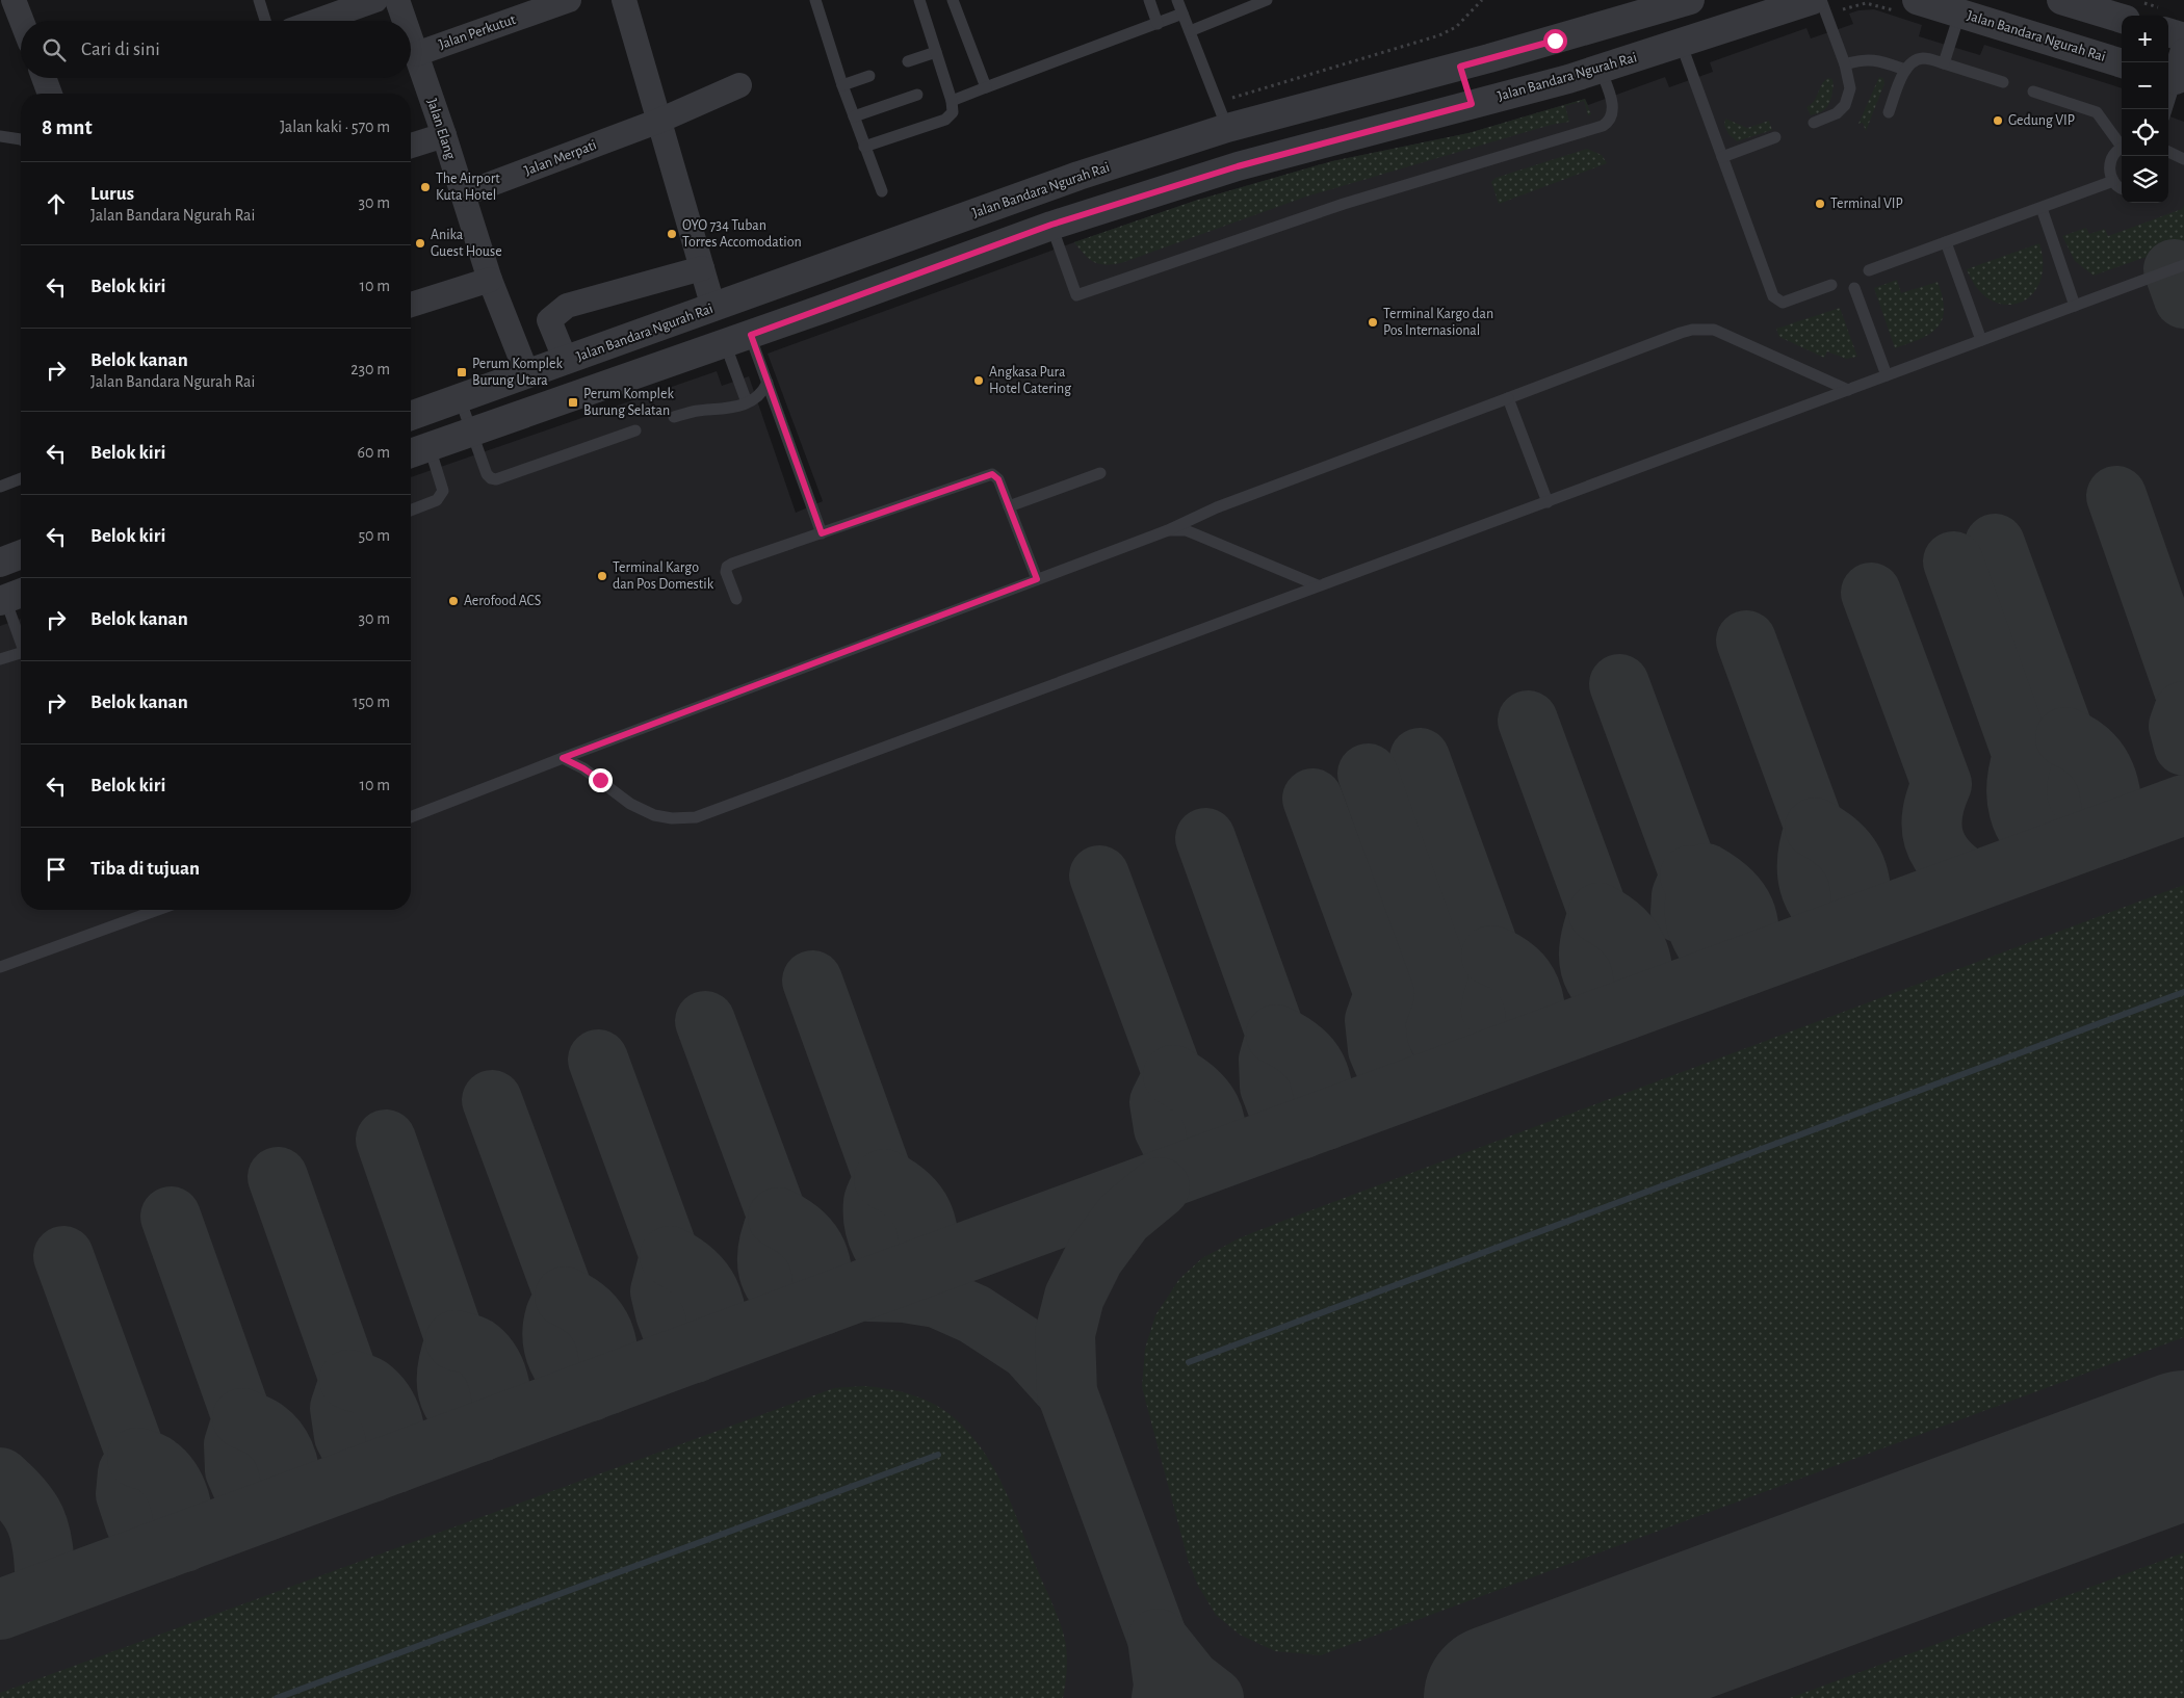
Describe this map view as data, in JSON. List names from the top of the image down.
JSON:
{
  "streets": {
    "street": [
      "Jalan Perkutut",
      "Jalan Bandara Ngurah Rai",
      "Jalan Elang",
      "Jalan Merpati"
    ]
  },
  "crossings": [
    ["Jalan Perkutut", "Jalan Elang"],
    ["Jalan Bandara Ngurah Rai", "Jalan Elang"],
    ["Jalan Elang", "Jalan Merpati"]
  ],
  "places": {
    "other": [
      "Gedung VIP",
      "The Airport Kuta Hotel",
      "Terminal VIP",
      "OYO 734 Tuban Torres Accomodation",
      "Anika Guest House",
      "Terminal Kargo dan Pos Internasional",
      "Angkasa Pura Hotel Catering",
      "Terminal Kargo dan Pos Domestik",
      "Aerofood ACS"
    ],
    "transit": ["Perum Komplek Burung Utara", "Perum Komplek Burung Selatan"]
  },
  "page": {
    "map_buttons": ["+", "−"],
    "search": "Cari di sini",
    "heading": ["8 mnt", "Jalan kaki · 570 m"],
    "list": [
      ["Lurus", "Jalan Bandara Ngurah Rai", "30 m"],
      ["Belok kiri", "10 m"],
      ["Belok kanan", "Jalan Bandara Ngurah Rai", "230 m"],
      ["Belok kiri", "60 m"],
      ["Belok kiri", "50 m"],
      ["Belok kanan", "30 m"],
      ["Belok kanan", "150 m"],
      ["Belok kiri", "10 m"],
      "Tiba di tujuan"
    ]
  }
}
